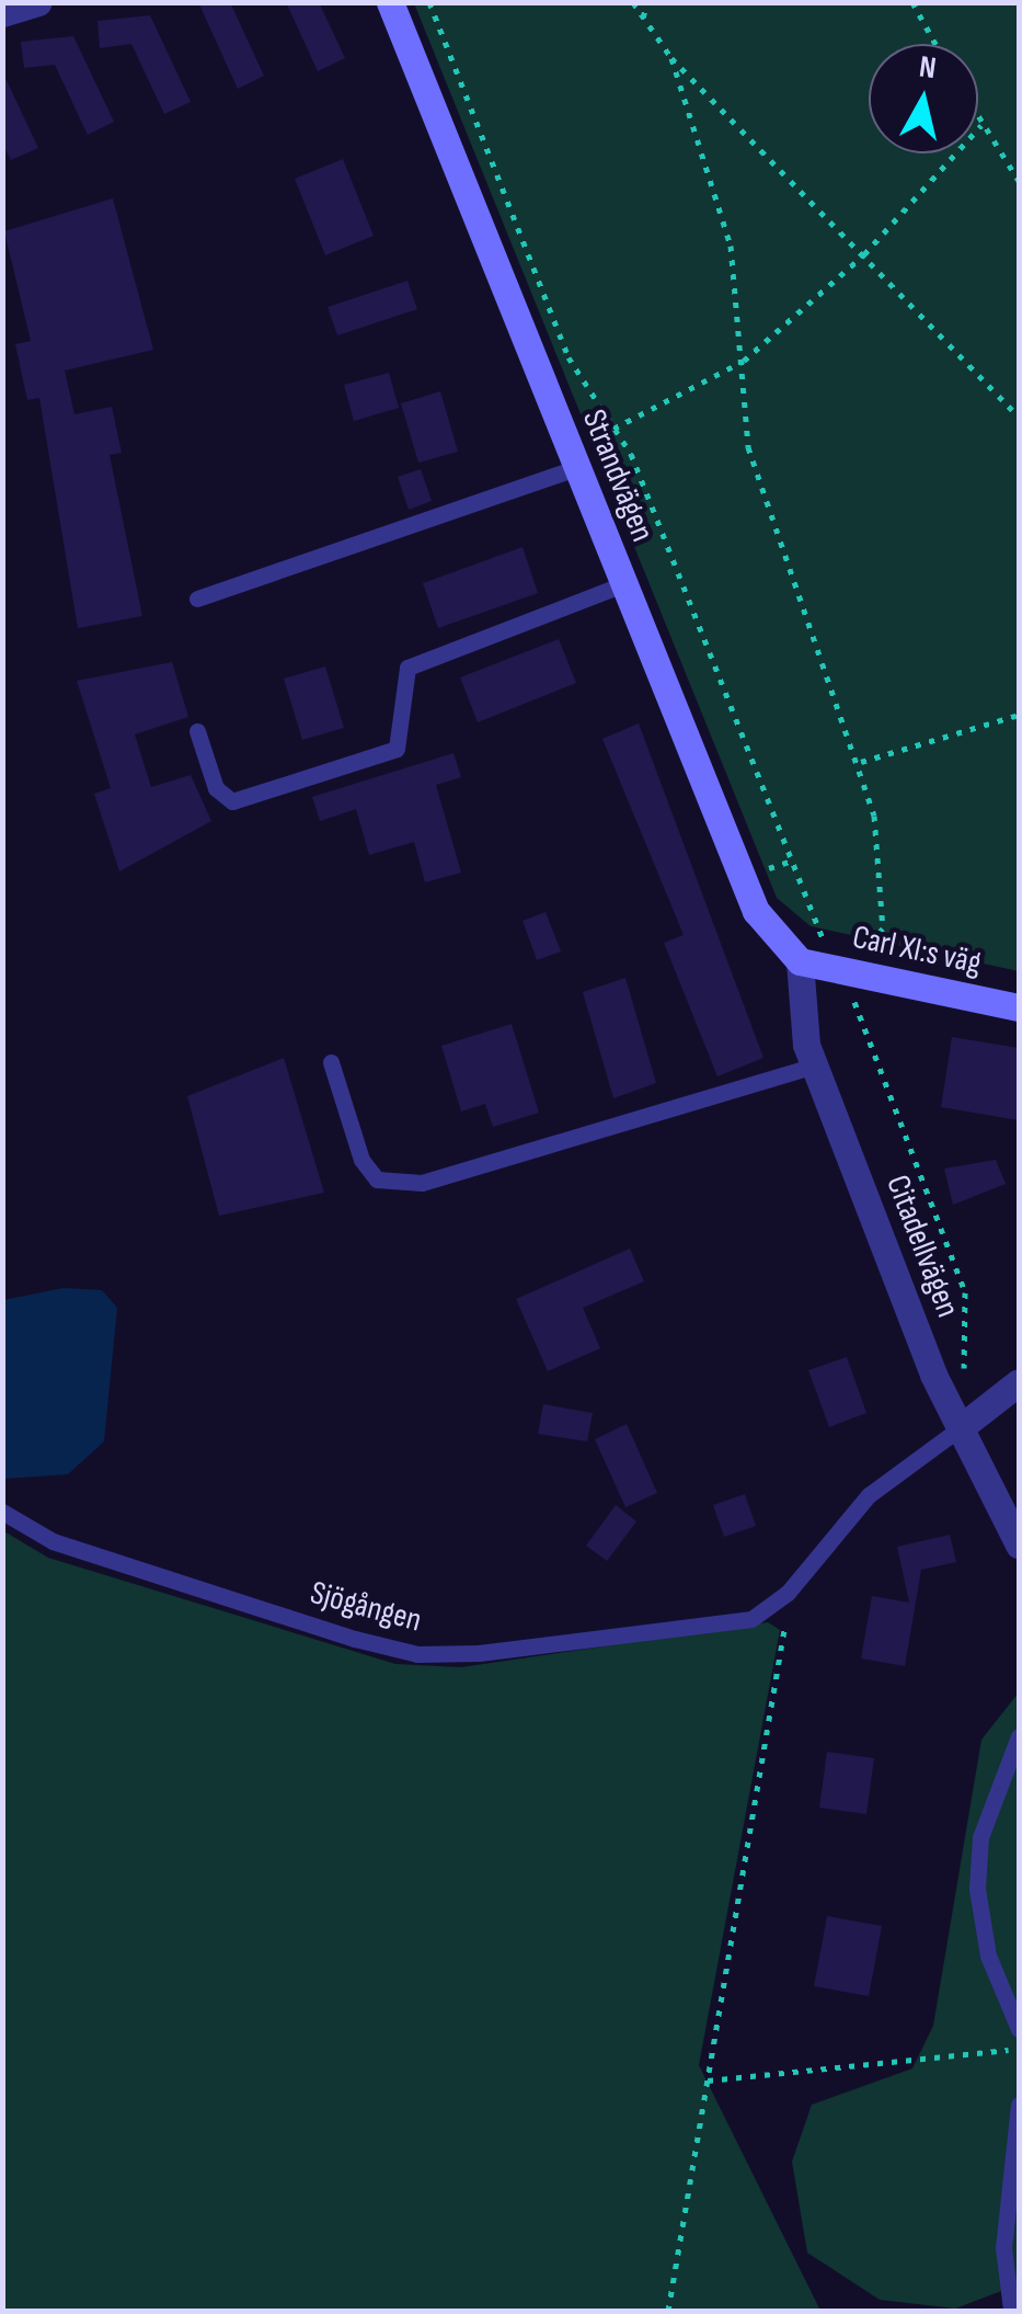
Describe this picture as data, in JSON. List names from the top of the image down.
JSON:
{
  "streets": {
    "street": ["Strandvägen", "Carl XI:s väg", "Citadellvägen"],
    "lane": ["Sjögången"]
  },
  "crossings": [
    ["Strandvägen", "Carl XI:s väg"],
    ["Strandvägen", "Citadellvägen"],
    ["Carl XI:s väg", "Citadellvägen"],
    ["Citadellvägen", "Sjögången"]
  ],
  "north": "top"
}
